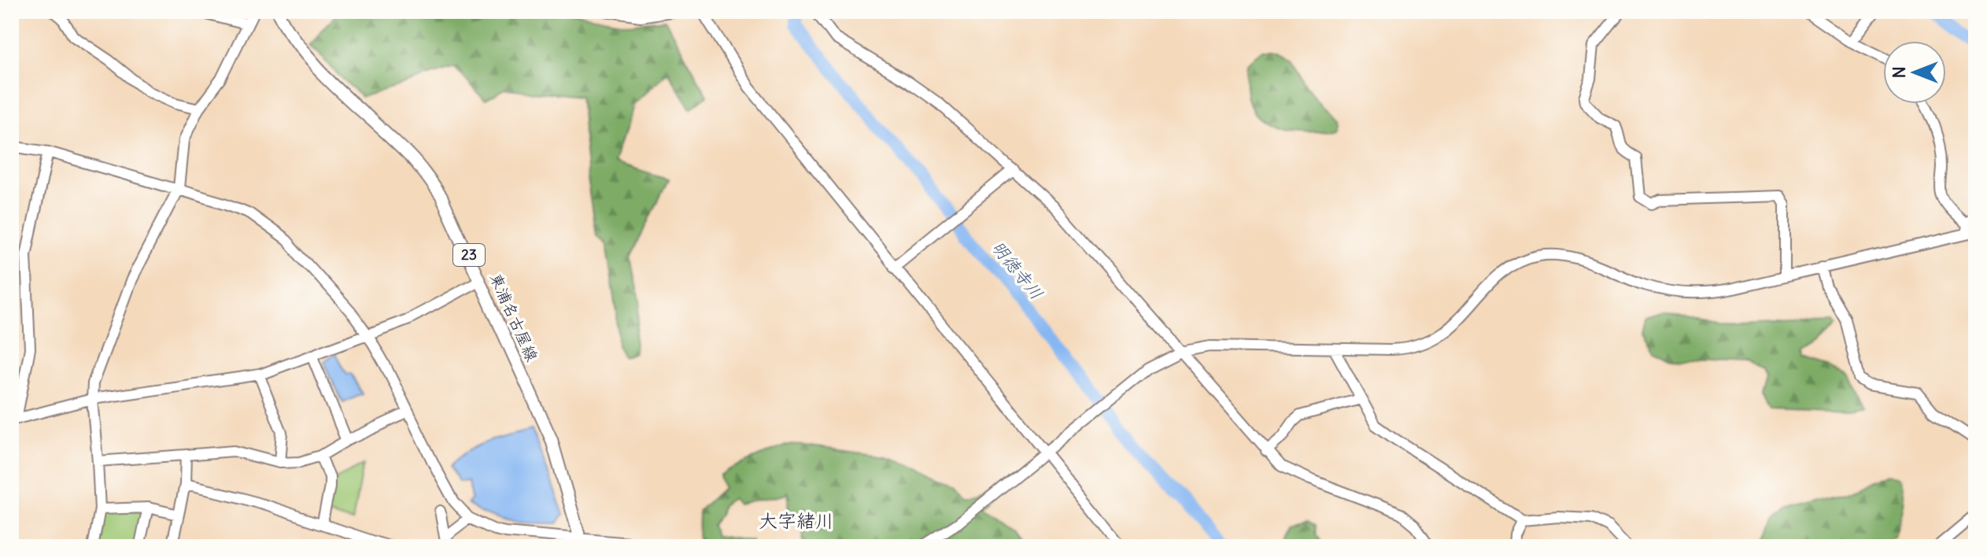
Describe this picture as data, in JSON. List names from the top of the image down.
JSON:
{
  "streets": {
    "main road": ["23", "東浦名古屋線"]
  },
  "districts": ["大字緒川"],
  "water": ["明徳寺川"],
  "north": "left"
}
